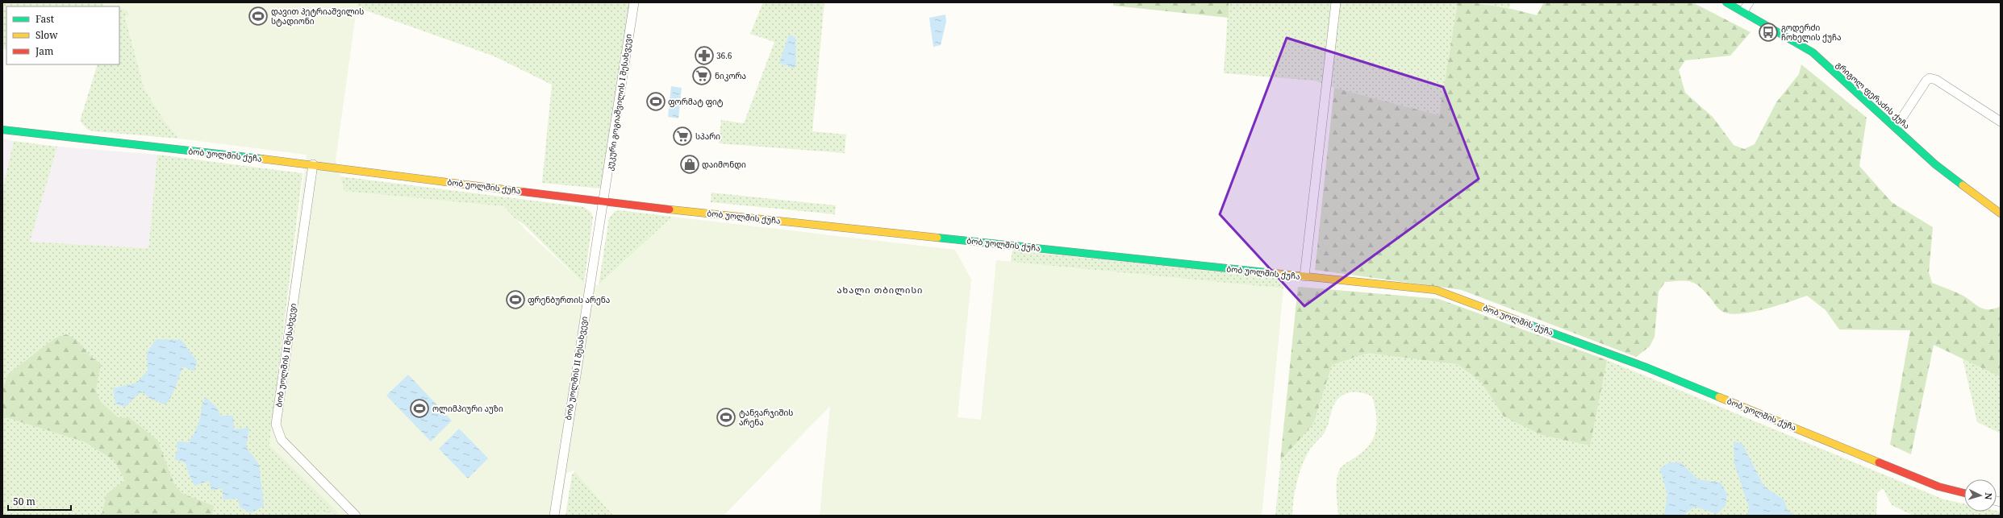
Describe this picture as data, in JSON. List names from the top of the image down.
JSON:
{
  "streets": {
    "street": [
      "გრიგოლ ფერაძის ქუჩა",
      "კუკური გოგიაშვილის I შესახვევი",
      "ბობ უოლშის ქუჩა",
      "ბობ უოლშის II შესახვევი"
    ]
  },
  "crossings": [
    ["კუკური გოგიაშვილის I შესახვევი", "ბობ უოლშის ქუჩა"],
    ["კუკური გოგიაშვილის I შესახვევი", "ბობ უოლშის II შესახვევი"],
    ["ბობ უოლშის ქუჩა", "ბობ უოლშის II შესახვევი"]
  ],
  "districts": ["ახალი თბილისი"],
  "places": {
    "sports": [
      "დავით პეტრიაშვილის სტადიონი",
      "ფორმატ ფიტ",
      "ფრენბურთის არენა",
      "ოლიმპიური აუზი",
      "ტანვარჯიშის არენა"
    ],
    "bus stop": ["გოდერძი ჩოხელის ქუჩა"],
    "pharmacy": ["36.6"],
    "supermarket": ["ნიკორა", "სპარი"],
    "shop": ["დაიმონდი"]
  },
  "legend": ["Fast", "Slow", "Jam"],
  "scale_bar": "50 m",
  "north": "right"
}
